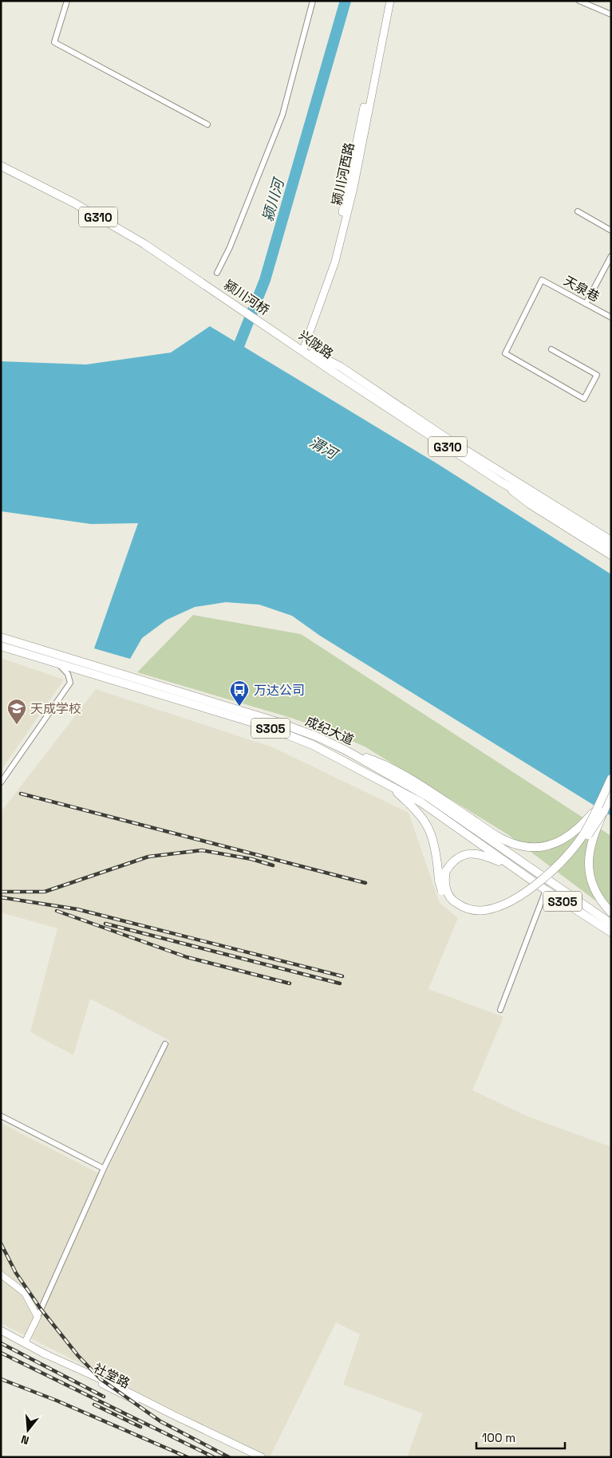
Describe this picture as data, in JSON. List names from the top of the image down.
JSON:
{
  "streets": {
    "main road": [
      "颍川河西路",
      "G310",
      "颍川河桥",
      "兴陇路",
      "S305",
      "成纪大道",
      "社堂路"
    ],
    "street": ["天泉巷"]
  },
  "crossings": [
    ["颍川河西路", "兴陇路"],
    ["颍川河桥", "兴陇路"]
  ],
  "water": ["颍川河", "渭河"],
  "places": {
    "bus stop": ["万达公司"],
    "school or university": ["天成学校"]
  },
  "scale_bar": "100 m",
  "north": "bottom"
}
